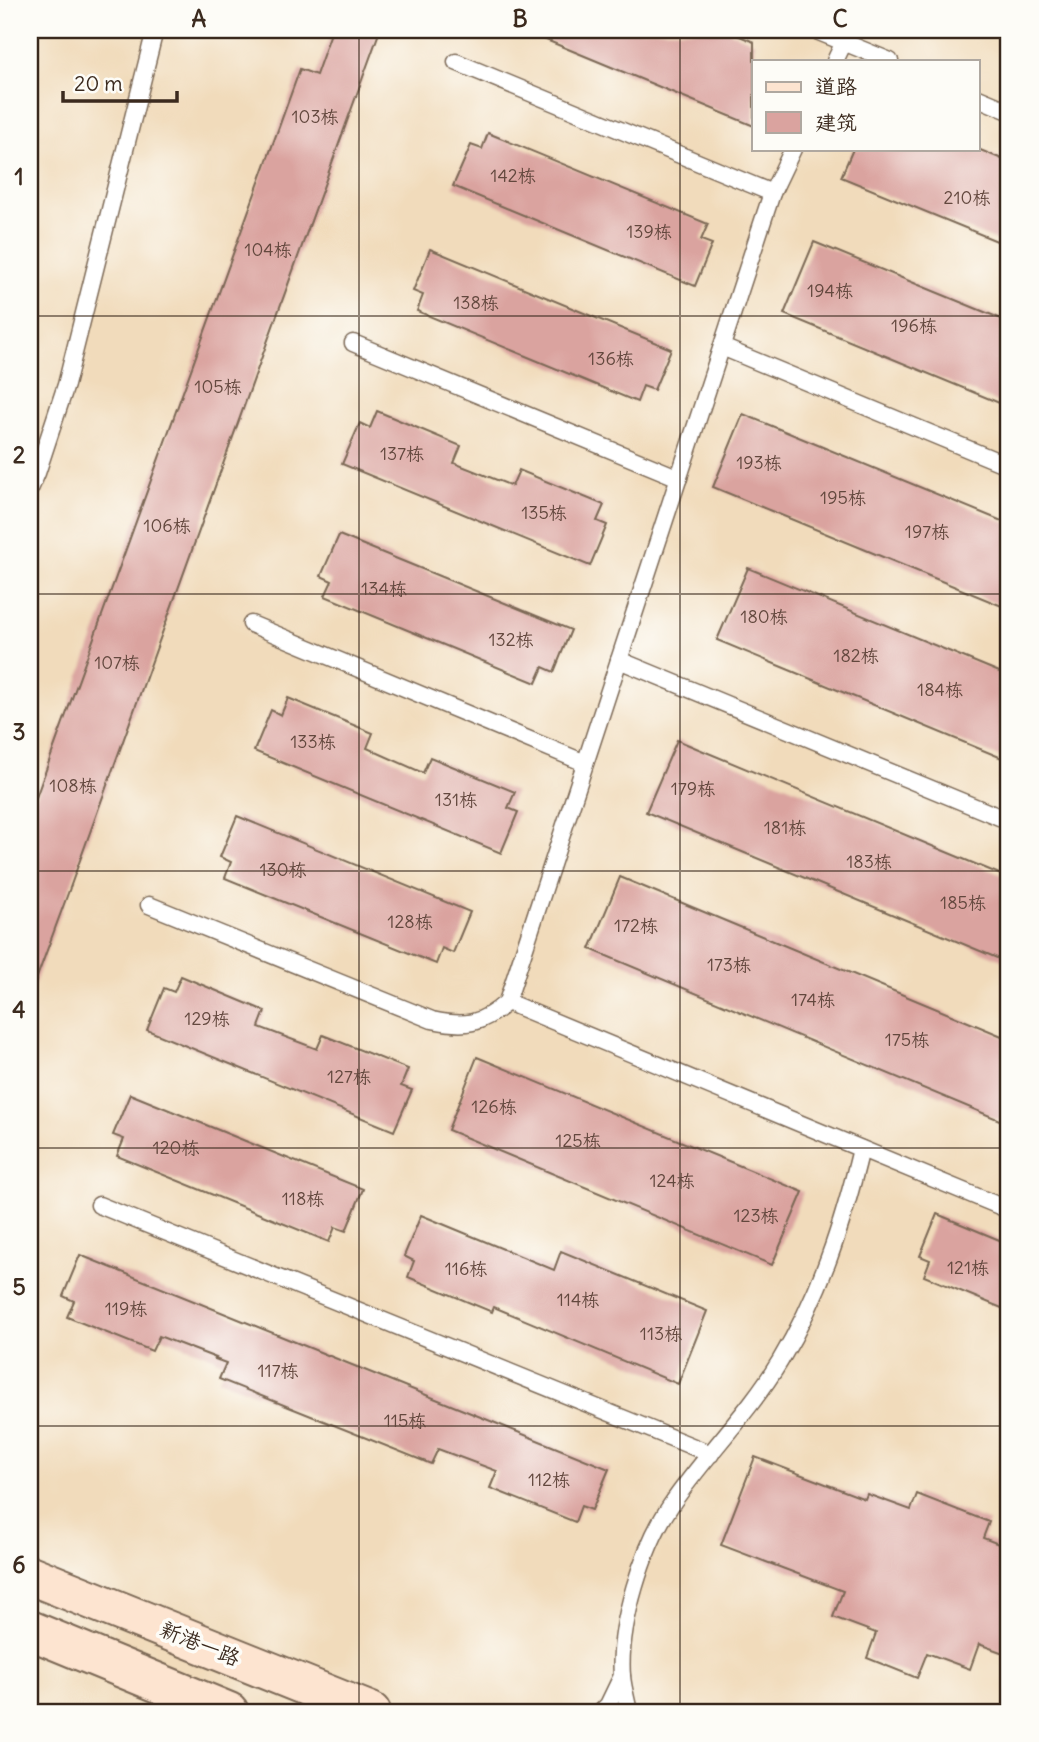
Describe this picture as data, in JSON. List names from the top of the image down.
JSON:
{
  "streets": {
    "street": ["新港一路"]
  },
  "house_numbers": [
    "103栋",
    "142栋",
    "210栋",
    "139栋",
    "104栋",
    "194栋",
    "138栋",
    "196栋",
    "136栋",
    "105栋",
    "137栋",
    "193栋",
    "195栋",
    "135栋",
    "106栋",
    "197栋",
    "134栋",
    "180栋",
    "132栋",
    "182栋",
    "107栋",
    "184栋",
    "133栋",
    "108栋",
    "179栋",
    "131栋",
    "181栋",
    "183栋",
    "130栋",
    "185栋",
    "128栋",
    "172栋",
    "173栋",
    "174栋",
    "129栋",
    "175栋",
    "127栋",
    "126栋",
    "125栋",
    "120栋",
    "124栋",
    "118栋",
    "123栋",
    "121栋",
    "116栋",
    "114栋",
    "119栋",
    "113栋",
    "117栋",
    "115栋",
    "112栋"
  ],
  "legend": ["道路", "建筑"],
  "scale_bar": "20 m",
  "grid": {
    "columns": ["A", "B", "C"],
    "rows": [
      "1",
      "2",
      "3",
      "4",
      "5",
      "6"
    ]
  }
}
